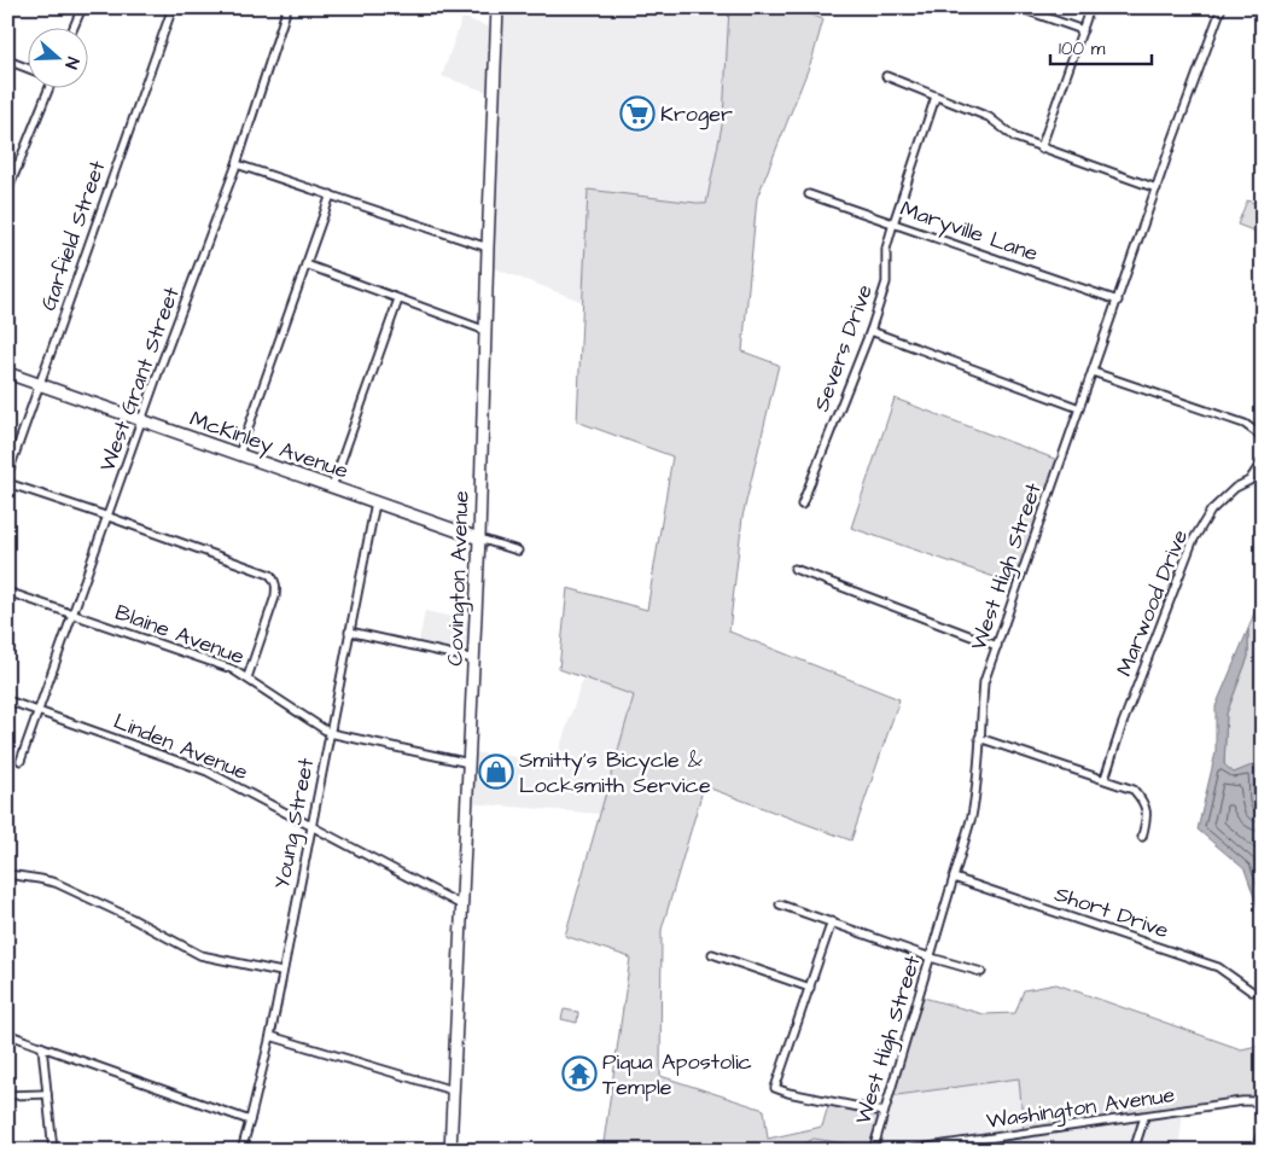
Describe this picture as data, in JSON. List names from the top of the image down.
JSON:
{
  "streets": {
    "main road": ["McKinley Avenue", "Covington Avenue"],
    "street": [
      "Maryville Lane",
      "Garfield Street",
      "Severs Drive",
      "West Grant Street",
      "West High Street",
      "Marwood Drive",
      "Blaine Avenue",
      "Linden Avenue",
      "Young Street",
      "Short Drive",
      "Washington Avenue"
    ]
  },
  "crossings": [
    ["Maryville Lane", "Severs Drive"],
    ["Maryville Lane", "West High Street"],
    ["Garfield Street", "McKinley Avenue"],
    ["West Grant Street", "McKinley Avenue"],
    ["West Grant Street", "Blaine Avenue"],
    ["West Grant Street", "Linden Avenue"],
    ["McKinley Avenue", "Covington Avenue"],
    ["McKinley Avenue", "Young Street"],
    ["West High Street", "Short Drive"],
    ["Covington Avenue", "Linden Avenue"],
    ["Blaine Avenue", "Young Street"],
    ["Linden Avenue", "Young Street"]
  ],
  "places": {
    "supermarket": ["Kroger"],
    "shop": ["Smitty's Bicycle & Locksmith Service"],
    "temple": ["Piqua Apostolic Temple"]
  },
  "scale_bar": "100 m",
  "north": "right"
}
